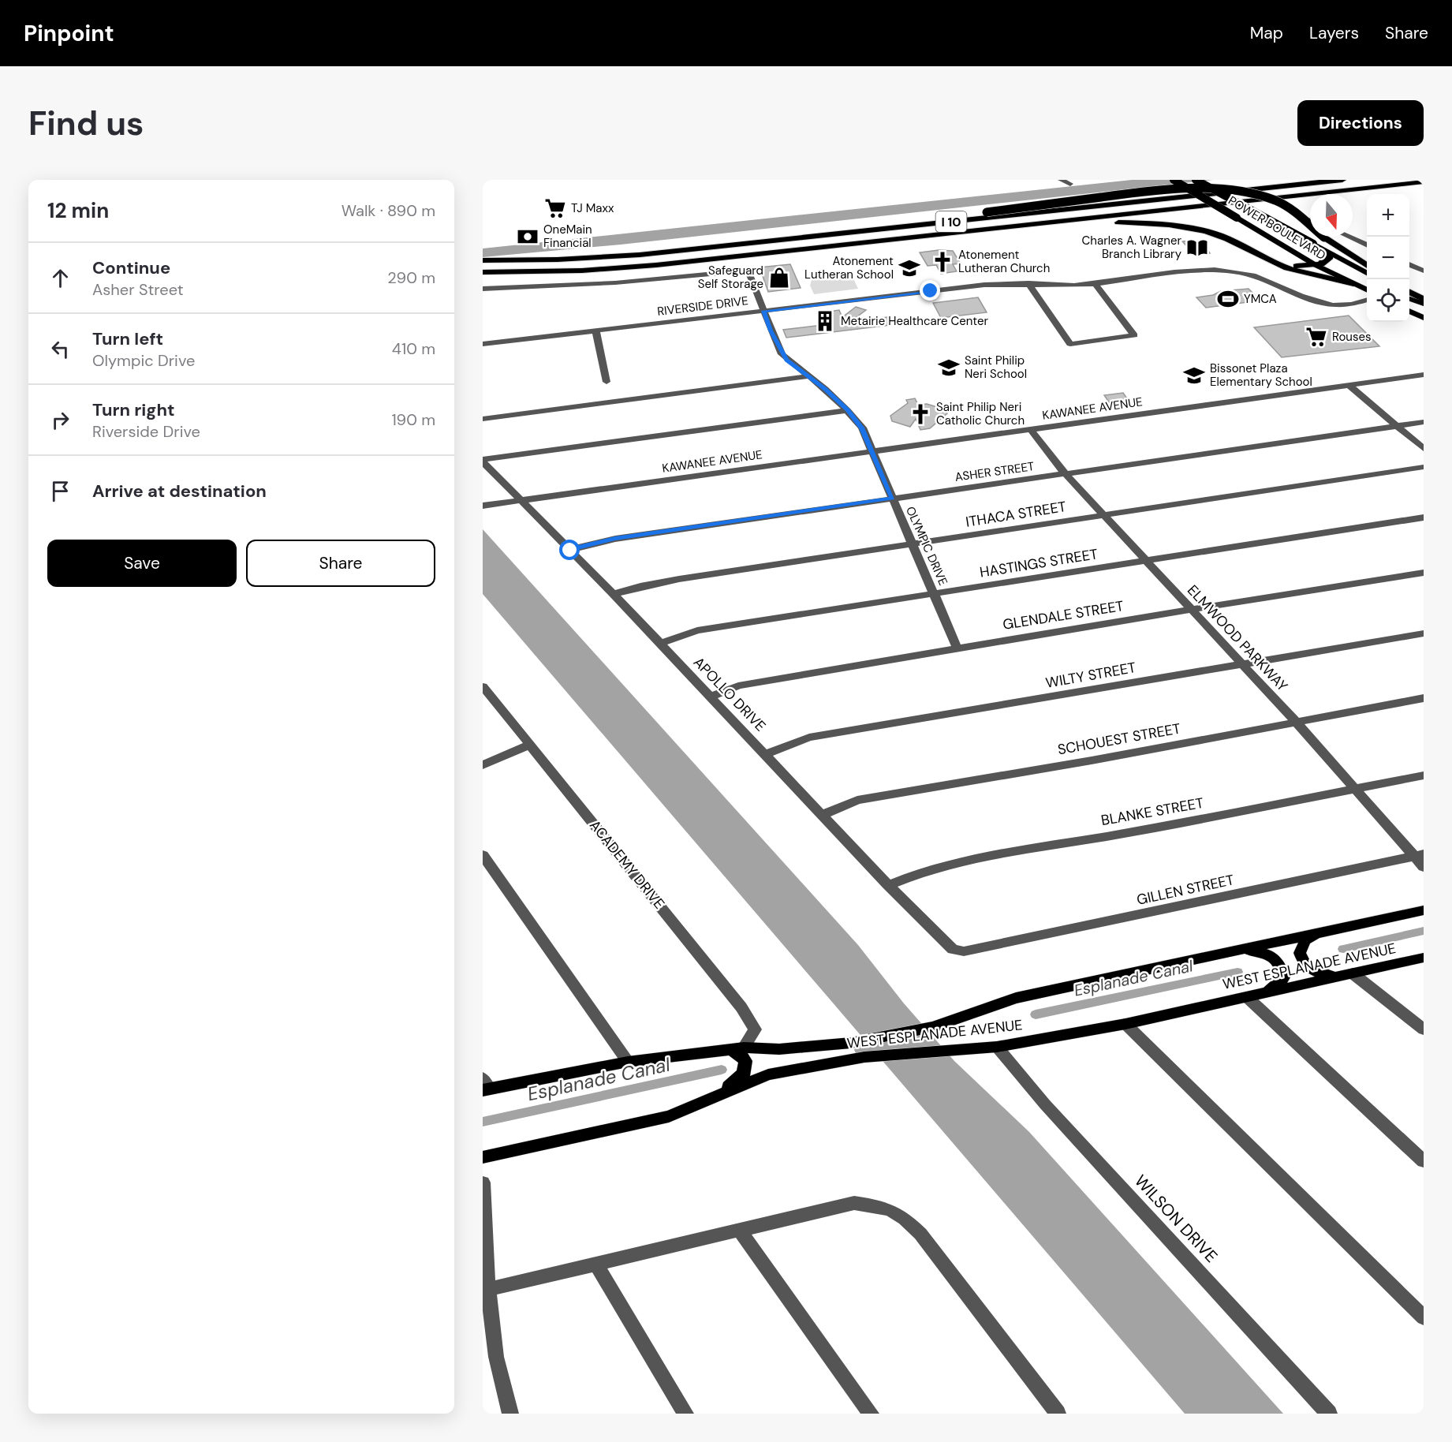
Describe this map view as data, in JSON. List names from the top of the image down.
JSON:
{
  "streets": {
    "highway": ["I 10"],
    "main road": ["POWER BOULEVARD", "WEST ESPLANADE AVENUE"],
    "street": [
      "RIVERSIDE DRIVE",
      "KAWANEE AVENUE",
      "ASHER STREET",
      "ITHACA STREET",
      "OLYMPIC DRIVE",
      "HASTINGS STREET",
      "GLENDALE STREET",
      "ELMWOOD PARKWAY",
      "WILTY STREET",
      "APOLLO DRIVE",
      "SCHOUEST STREET",
      "BLANKE STREET",
      "ACADEMY DRIVE",
      "GILLEN STREET",
      "WILSON DRIVE"
    ]
  },
  "crossings": [
    ["RIVERSIDE DRIVE", "OLYMPIC DRIVE"],
    ["KAWANEE AVENUE", "OLYMPIC DRIVE"],
    ["KAWANEE AVENUE", "ELMWOOD PARKWAY"],
    ["KAWANEE AVENUE", "APOLLO DRIVE"],
    ["ASHER STREET", "OLYMPIC DRIVE"],
    ["ASHER STREET", "ELMWOOD PARKWAY"],
    ["ASHER STREET", "APOLLO DRIVE"],
    ["ITHACA STREET", "OLYMPIC DRIVE"],
    ["ITHACA STREET", "ELMWOOD PARKWAY"],
    ["ITHACA STREET", "APOLLO DRIVE"],
    ["OLYMPIC DRIVE", "HASTINGS STREET"],
    ["OLYMPIC DRIVE", "GLENDALE STREET"],
    ["HASTINGS STREET", "ELMWOOD PARKWAY"],
    ["HASTINGS STREET", "APOLLO DRIVE"],
    ["GLENDALE STREET", "ELMWOOD PARKWAY"],
    ["GLENDALE STREET", "APOLLO DRIVE"],
    ["ELMWOOD PARKWAY", "WILTY STREET"],
    ["ELMWOOD PARKWAY", "SCHOUEST STREET"],
    ["ELMWOOD PARKWAY", "BLANKE STREET"],
    ["ELMWOOD PARKWAY", "GILLEN STREET"],
    ["WILTY STREET", "APOLLO DRIVE"],
    ["APOLLO DRIVE", "SCHOUEST STREET"],
    ["APOLLO DRIVE", "BLANKE STREET"],
    ["APOLLO DRIVE", "GILLEN STREET"],
    ["ACADEMY DRIVE", "WEST ESPLANADE AVENUE"],
    ["WEST ESPLANADE AVENUE", "WILSON DRIVE"]
  ],
  "water": ["Esplanade Canal"],
  "places": {
    "supermarket": ["TJ Maxx", "Rouses"],
    "bank": ["OneMain Financial"],
    "library": ["Charles A. Wagner Branch Library"],
    "church": ["Atonement Lutheran Church", "Saint Philip Neri Catholic Church"],
    "school or university": ["Atonement Lutheran School", "Saint Philip Neri School", "Bissonet Plaza Elementary School"],
    "shop": ["Safeguard Self Storage"],
    "sports": ["YMCA"],
    "building": ["Metairie Healthcare Center"]
  },
  "north": "bottom",
  "page": {
    "header": "Pinpoint",
    "nav": ["Map", "Layers", "Share"],
    "buttons": [
      "Directions",
      ["Save", "Share"]
    ],
    "title": "Find us",
    "heading": ["12 min", "Walk · 890 m"],
    "map_buttons": ["+", "−"],
    "list": [
      ["Continue", "Asher Street", "290 m"],
      ["Turn left", "Olympic Drive", "410 m"],
      ["Turn right", "Riverside Drive", "190 m"],
      "Arrive at destination"
    ]
  }
}
